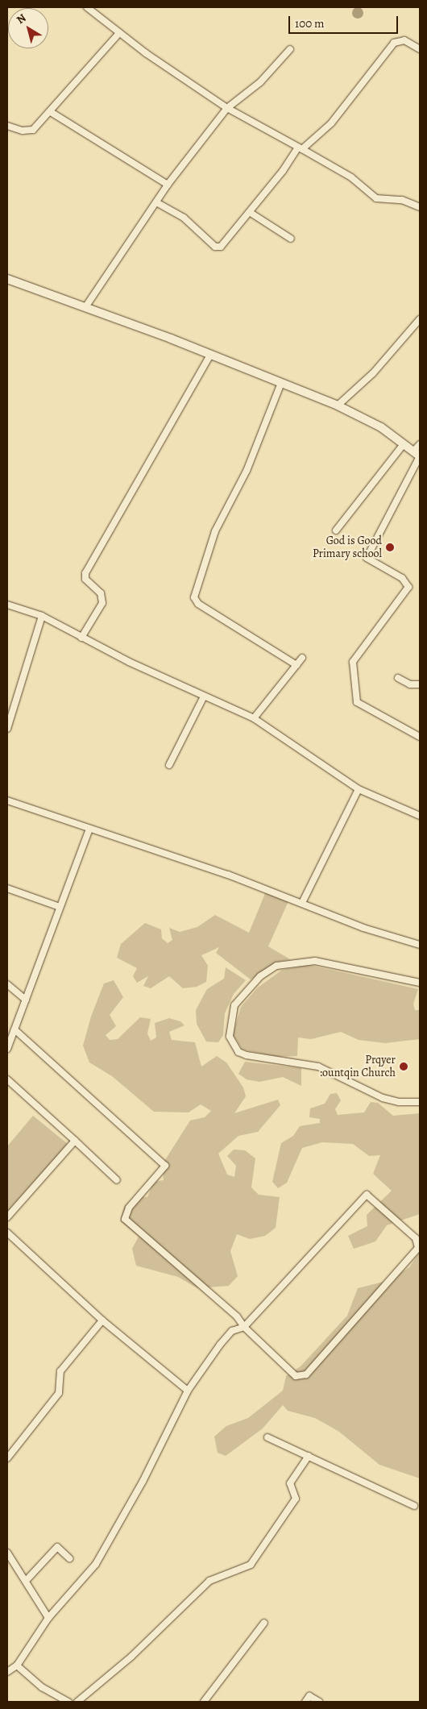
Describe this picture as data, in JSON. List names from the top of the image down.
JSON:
{
  "places": ["God is Good Primary school", "Prqyer :ountqin Church"],
  "scale_bar": "100 m",
  "north": "top left"
}
